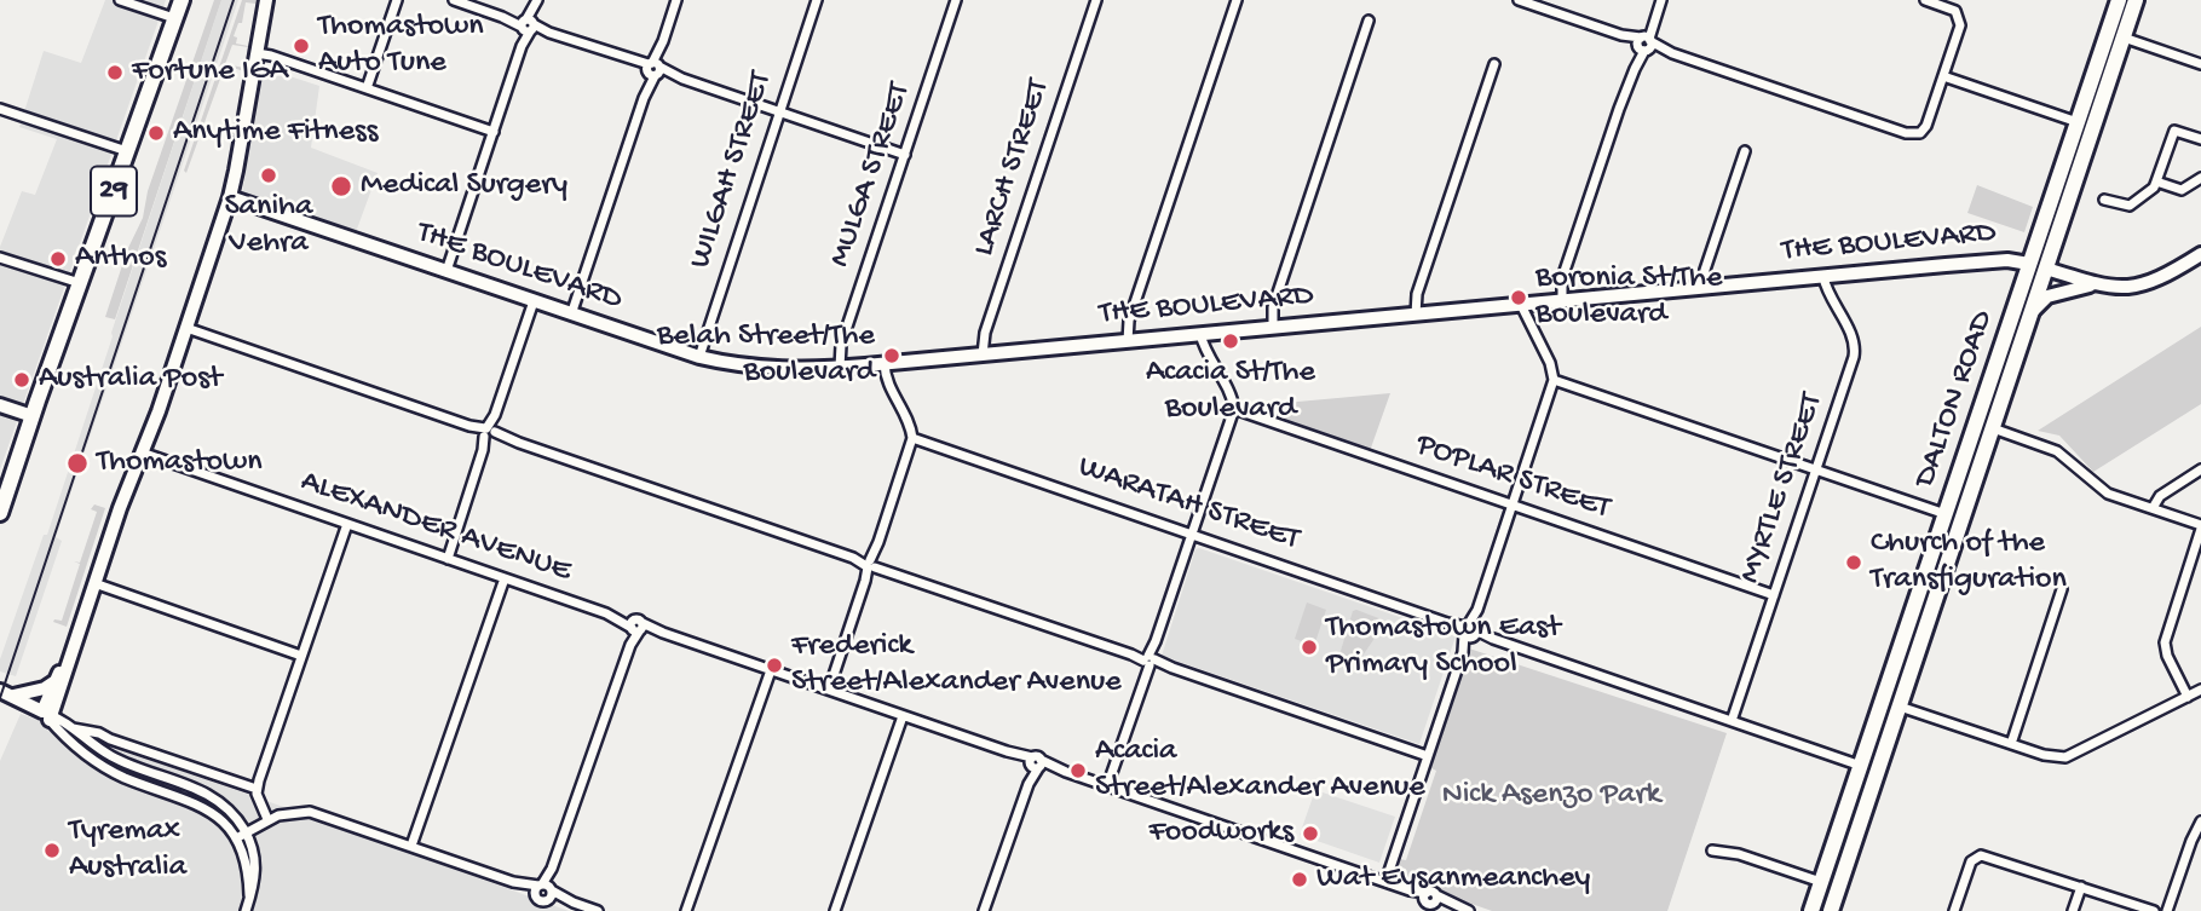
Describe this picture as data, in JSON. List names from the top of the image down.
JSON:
{
  "streets": {
    "main road": ["29", "THE BOULEVARD", "DALTON ROAD"],
    "street": [
      "LARCH STREET",
      "WILGAH STREET",
      "MULGA STREET",
      "POPLAR STREET",
      "MYRTLE STREET",
      "WARATAH STREET",
      "ALEXANDER AVENUE"
    ]
  },
  "crossings": [
    ["LARCH STREET", "THE BOULEVARD"],
    ["WILGAH STREET", "THE BOULEVARD"],
    ["MULGA STREET", "THE BOULEVARD"],
    ["THE BOULEVARD", "DALTON ROAD"],
    ["THE BOULEVARD", "MYRTLE STREET"],
    ["DALTON ROAD", "WARATAH STREET"],
    ["POPLAR STREET", "MYRTLE STREET"],
    ["MYRTLE STREET", "WARATAH STREET"]
  ],
  "parks": ["Nick Asenzo Park"],
  "places": [
    "Thomastown Auto Tune",
    "Fortune IGA",
    "Anytime Fitness",
    "Saniha Vehra",
    "Medical Surgery",
    "Anthos",
    "Boronia St/The Boulevard",
    "Acacia St/The Boulevard",
    "Belah Street/The Boulevard",
    "Australia Post",
    "Thomastown",
    "Church of the Transfiguration",
    "Thomastown East Primary School",
    "Frederick Street/Alexander Avenue",
    "Acacia Street/Alexander Avenue",
    "Foodworks",
    "Tyremax Australia",
    "Wat Eysanmeanchey"
  ]
}
